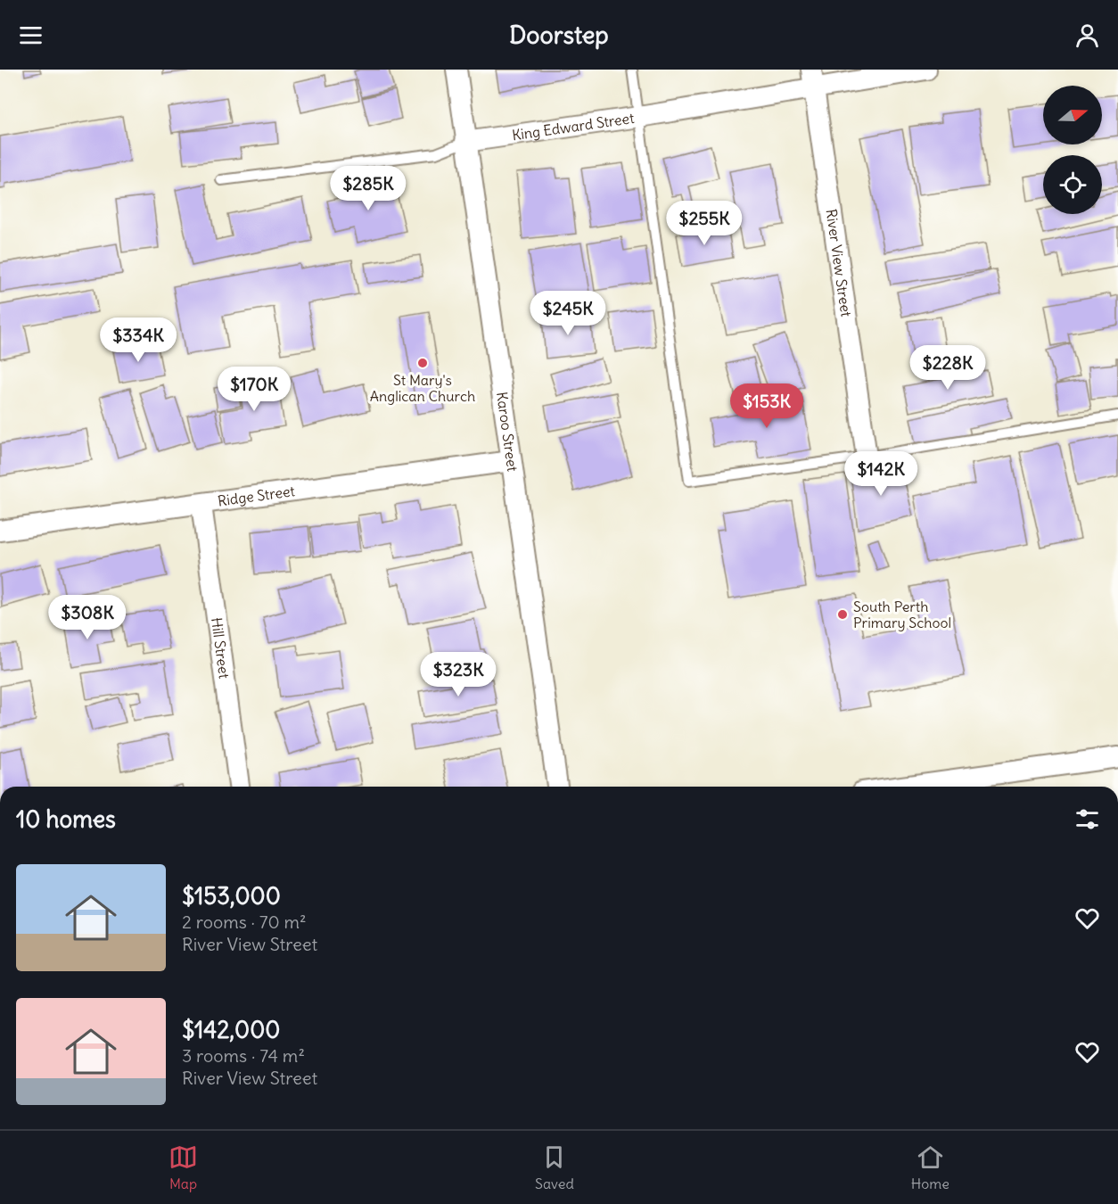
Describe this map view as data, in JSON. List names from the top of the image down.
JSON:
{
  "streets": {
    "street": [
      "King Edward Street",
      "River View Street",
      "Karoo Street",
      "Ridge Street",
      "Hill Street"
    ]
  },
  "crossings": [
    ["King Edward Street", "River View Street"],
    ["King Edward Street", "Karoo Street"],
    ["Karoo Street", "Ridge Street"],
    ["Ridge Street", "Hill Street"]
  ],
  "places": ["St Mary's Anglican Church", "South Perth Primary School"],
  "north": "right",
  "page": {
    "header": "Doorstep",
    "price": [
      "$285K",
      "$255K",
      "$245K",
      "$334K",
      "$228K",
      "$170K",
      "$153K",
      "$142K",
      "$308K",
      "$323K"
    ],
    "heading": "10 homes",
    "list": [
      {
        "name": "$153,000",
        "note": "2 rooms · 70 m² · River View Street"
      },
      {
        "name": "$142,000",
        "note": "3 rooms · 74 m² · River View Street"
      }
    ],
    "tabs": ["Map", "Saved", "Home"]
  }
}
